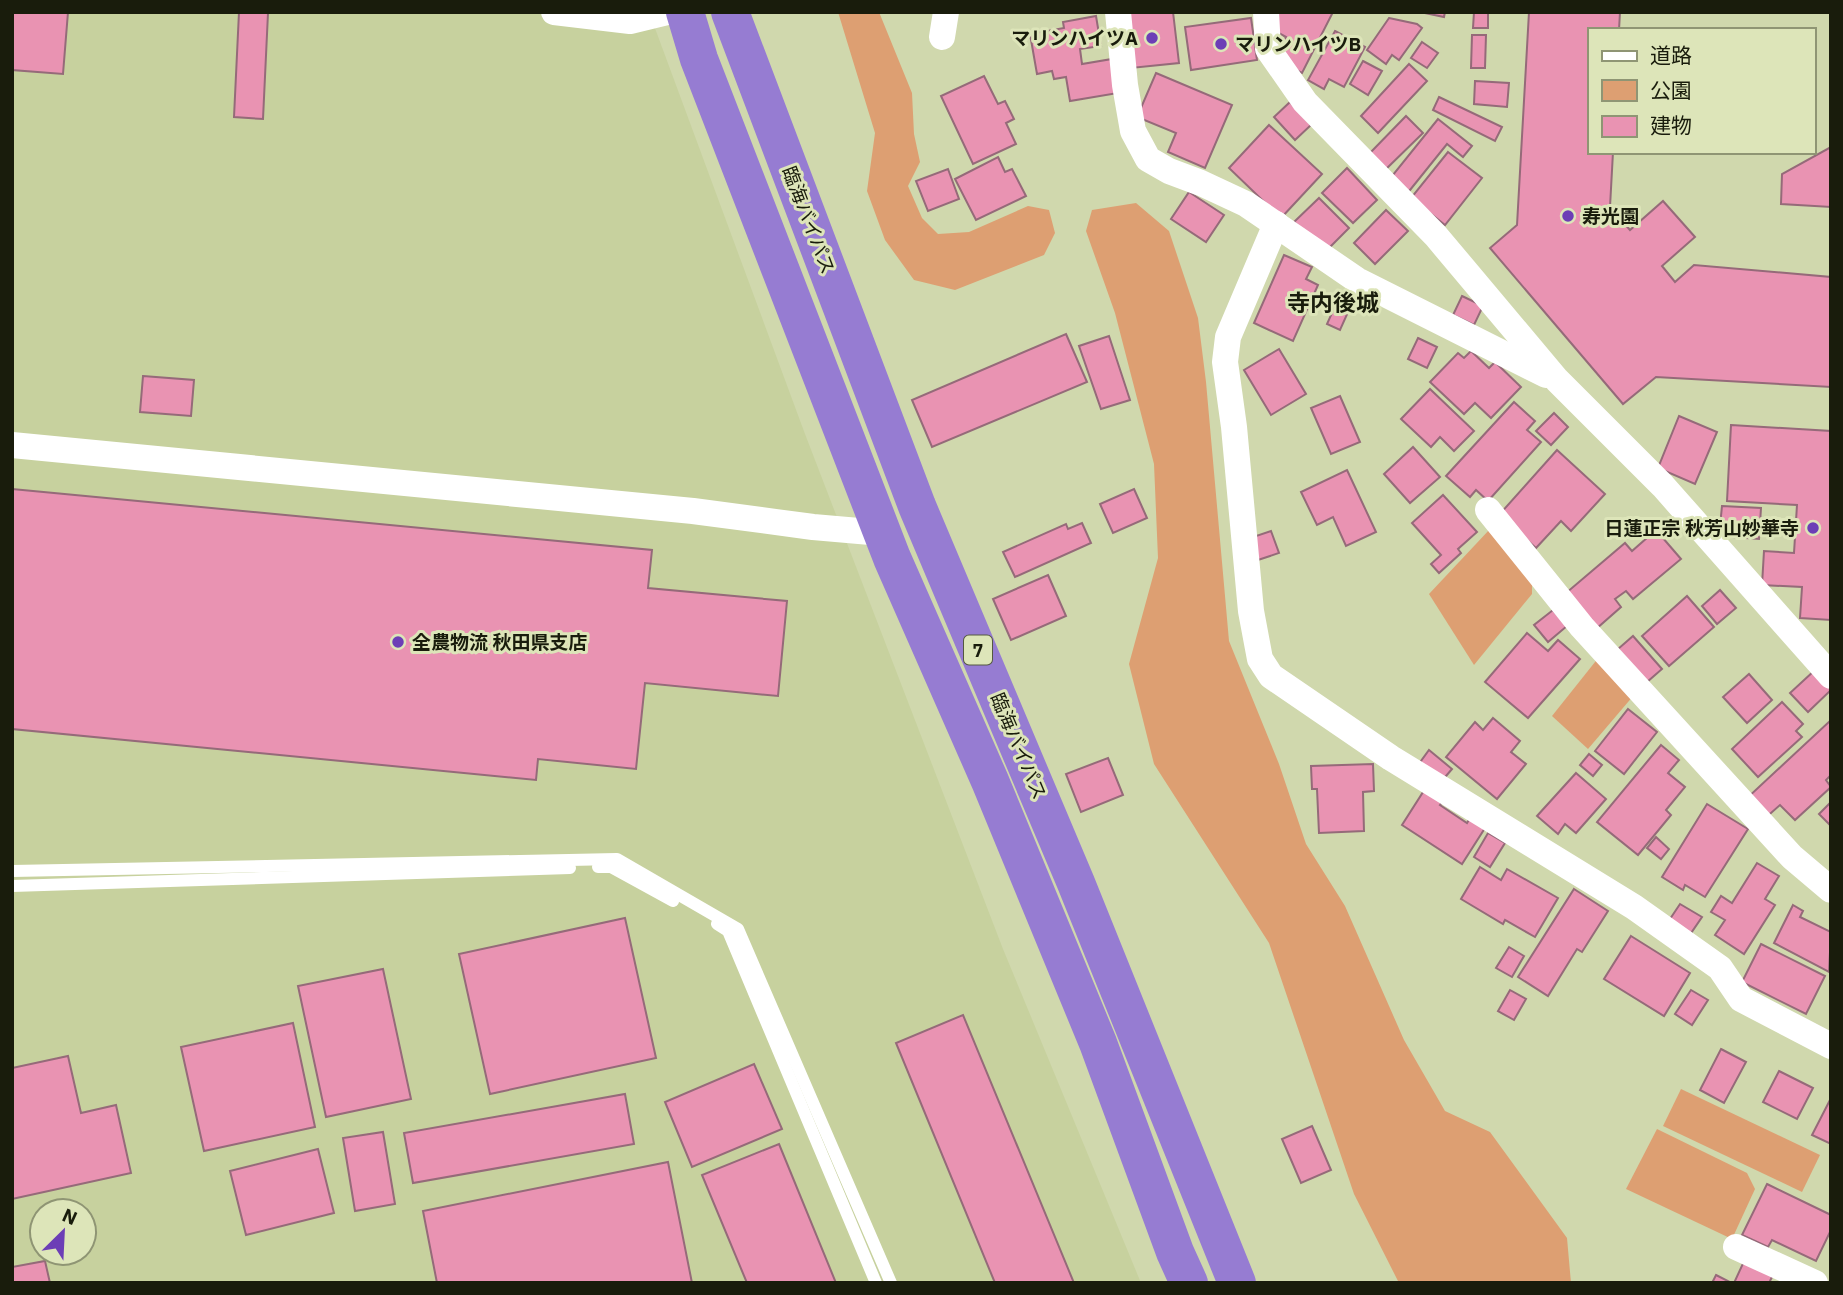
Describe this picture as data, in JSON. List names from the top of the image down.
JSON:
{
  "streets": {
    "highway": ["臨海バイパス", "7"]
  },
  "districts": ["寺内後城"],
  "places": [
    "マリンハイツA",
    "マリンハイツB",
    "寿光園",
    "日蓮正宗 秋芳山妙華寺",
    "全農物流 秋田県支店"
  ],
  "legend": ["道路", "公園", "建物"],
  "north": "top right"
}
